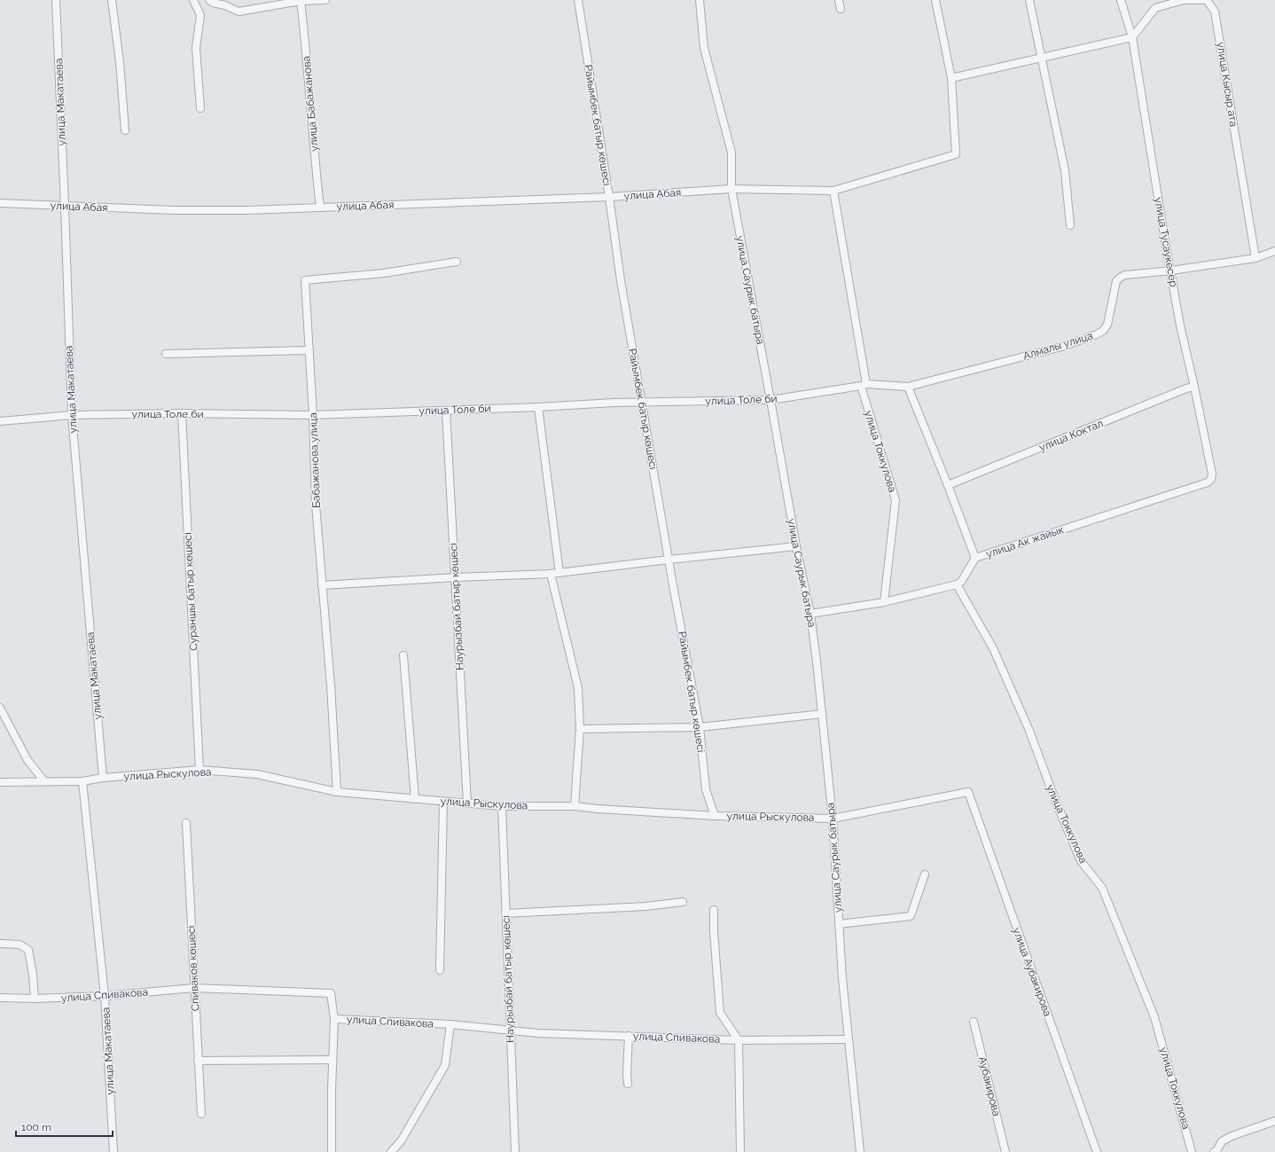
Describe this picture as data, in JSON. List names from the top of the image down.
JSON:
{
  "streets": {
    "street": [
      "улица Кысыр ата",
      "улица Макатаева",
      "улица Бабажанова",
      "Райымбек батыр көшесі",
      "улица Абая",
      "улица Тусаукесер",
      "улица Саурык батыра",
      "Алмалы улица",
      "улица Толе би",
      "улица Коктал",
      "улица Токкулова",
      "Бабажанова улица",
      "улица Ак жайык",
      "Сураншы батыр көшесі",
      "Наурызбай батыр көшесі",
      "улица Рыскулова",
      "Спиваков көшесі",
      "улица Аубакирова",
      "улица Спивакова",
      "Аубакирова"
    ]
  },
  "crossings": [
    ["улица Кысыр ата", "улица Тусаукесер"],
    ["улица Кысыр ата", "Алмалы улица"],
    ["улица Макатаева", "улица Абая"],
    ["улица Макатаева", "улица Толе би"],
    ["улица Макатаева", "улица Рыскулова"],
    ["улица Макатаева", "улица Спивакова"],
    ["улица Бабажанова", "улица Абая"],
    ["Райымбек батыр көшесі", "улица Абая"],
    ["Райымбек батыр көшесі", "улица Толе би"],
    ["Райымбек батыр көшесі", "улица Рыскулова"],
    ["улица Абая", "улица Саурык батыра"],
    ["улица Абая", "улица Токкулова"],
    ["улица Тусаукесер", "Алмалы улица"],
    ["улица Тусаукесер", "улица Коктал"],
    ["улица Тусаукесер", "улица Ак жайык"],
    ["улица Саурык батыра", "улица Толе би"],
    ["улица Саурык батыра", "улица Рыскулова"],
    ["улица Саурык батыра", "улица Спивакова"],
    ["Алмалы улица", "улица Толе би"],
    ["улица Толе би", "улица Токкулова"],
    ["улица Толе би", "Бабажанова улица"],
    ["улица Толе би", "Сураншы батыр көшесі"],
    ["улица Толе би", "Наурызбай батыр көшесі"],
    ["улица Токкулова", "улица Ак жайык"],
    ["Бабажанова улица", "улица Рыскулова"],
    ["Сураншы батыр көшесі", "улица Рыскулова"],
    ["Наурызбай батыр көшесі", "улица Рыскулова"],
    ["Наурызбай батыр көшесі", "улица Спивакова"],
    ["улица Рыскулова", "улица Аубакирова"],
    ["Спиваков көшесі", "улица Спивакова"]
  ],
  "scale_bar": "100 m"
}
